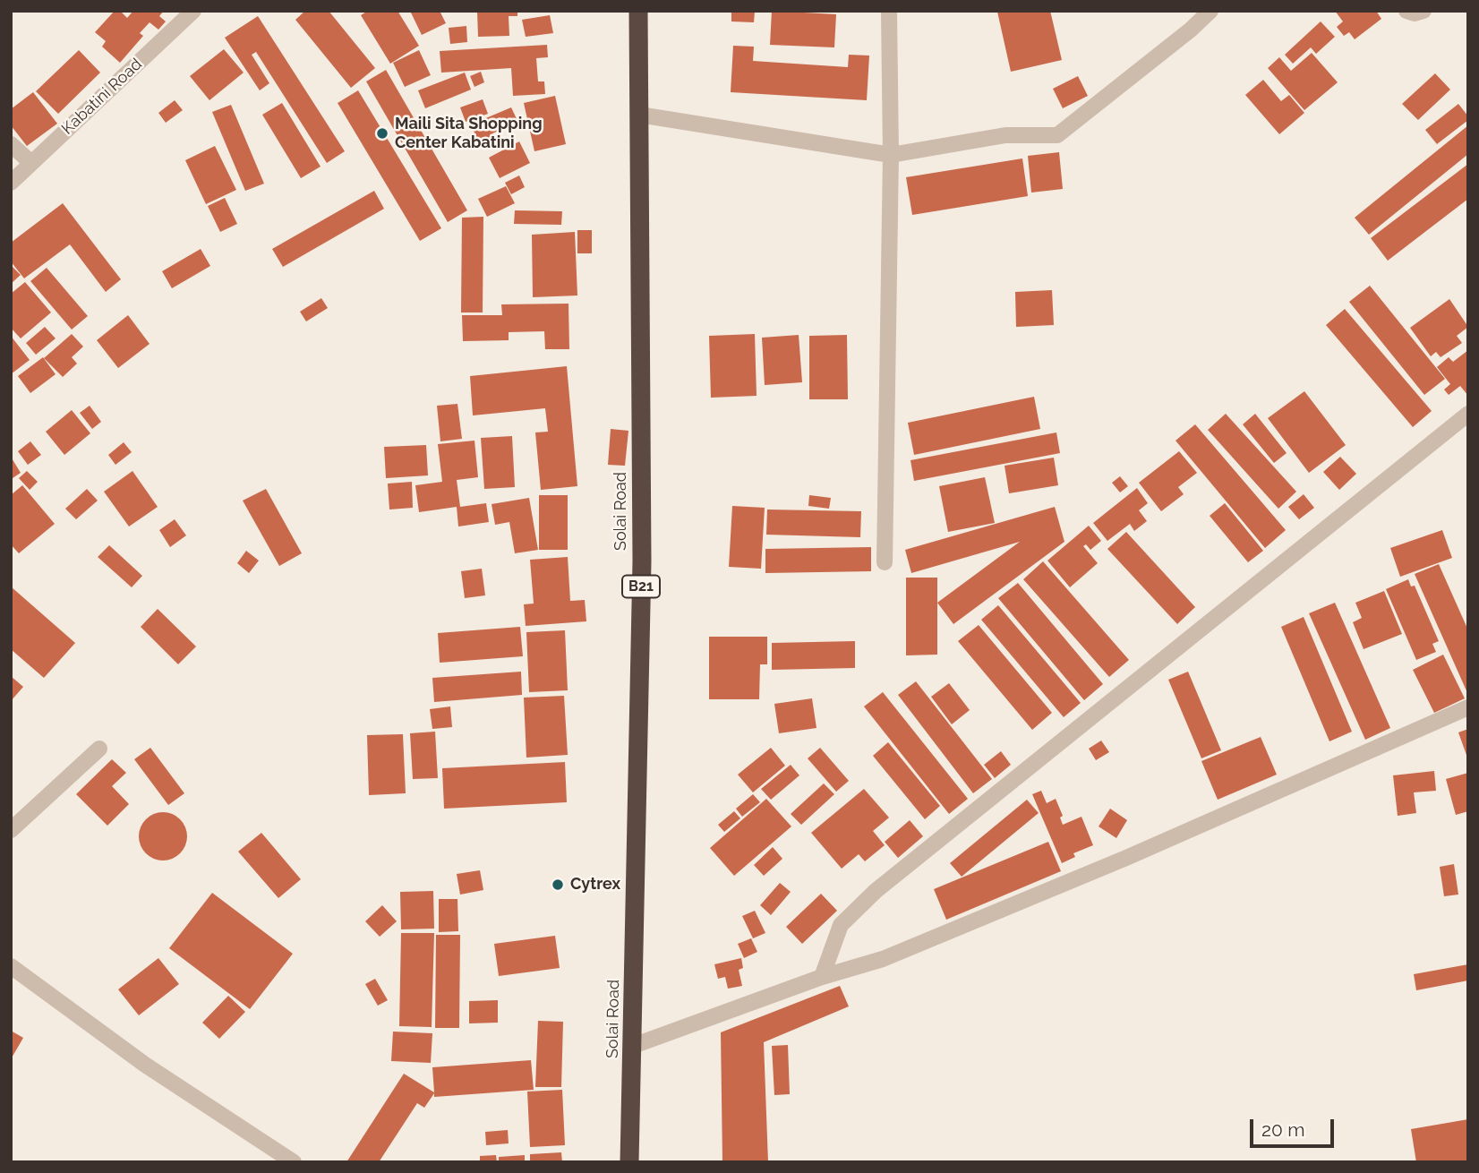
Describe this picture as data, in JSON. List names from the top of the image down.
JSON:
{
  "streets": {
    "highway": ["Solai Road", "B21"],
    "street": ["Kabatini Road"]
  },
  "places": ["Maili Sita Shopping Center Kabatini", "Cytrex"],
  "scale_bar": "20 m"
}
